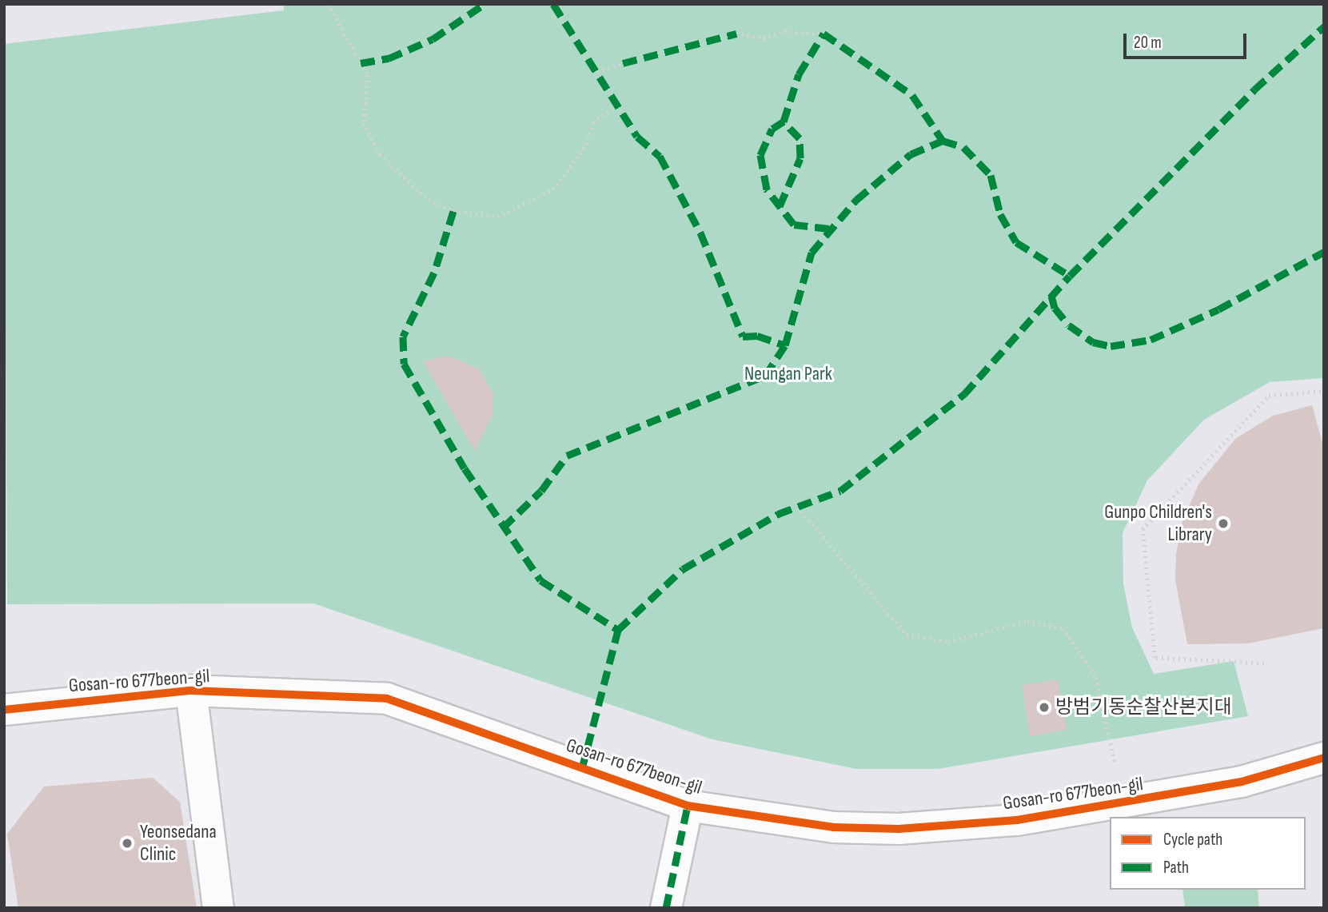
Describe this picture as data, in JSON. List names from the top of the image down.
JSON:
{
  "streets": {
    "street": ["Gosan-ro 677beon-gil"]
  },
  "parks": ["Neungan Park"],
  "places": ["Gunpo Children's Library", "방범기동순찰산본지대", "Yeonsedana Clinic"],
  "legend": ["Cycle path", "Path"],
  "scale_bar": "20 m"
}
